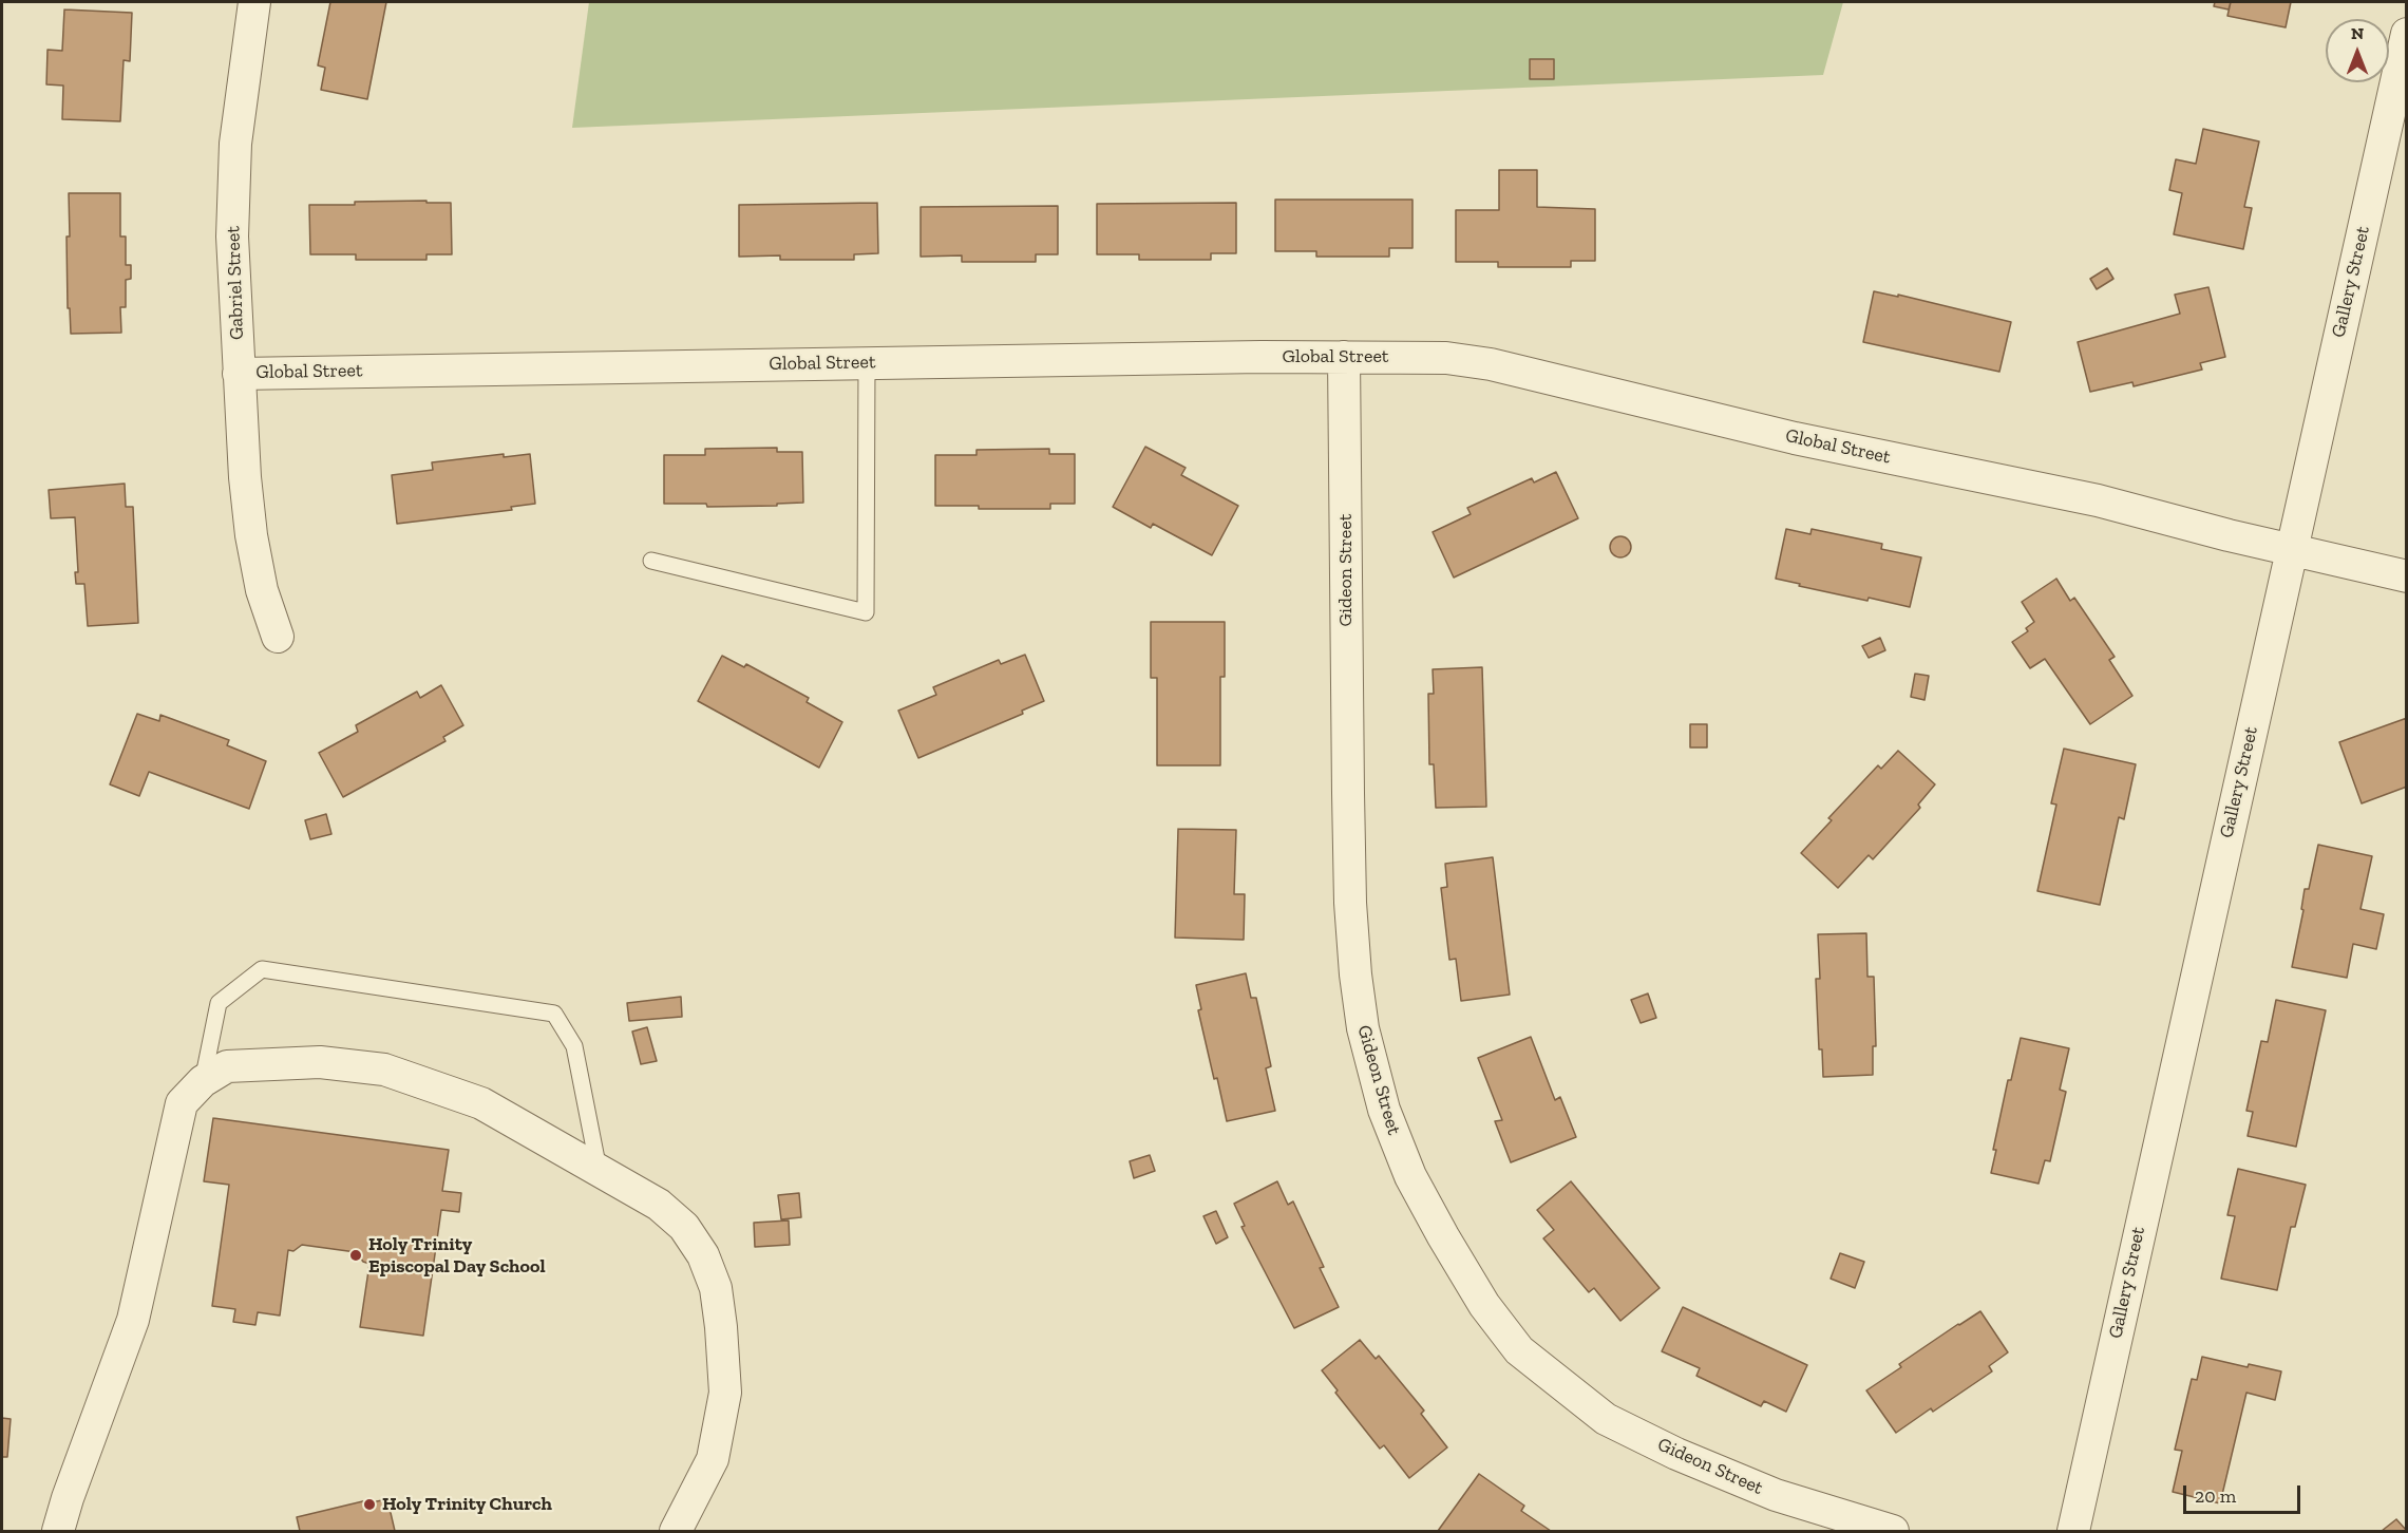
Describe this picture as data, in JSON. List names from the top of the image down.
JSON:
{
  "streets": {
    "street": [
      "Gallery Street",
      "Gabriel Street",
      "Global Street",
      "Gideon Street"
    ]
  },
  "crossings": [
    ["Gallery Street", "Global Street"],
    ["Gabriel Street", "Global Street"],
    ["Global Street", "Gideon Street"]
  ],
  "places": ["Holy Trinity Episcopal Day School", "Holy Trinity Church"],
  "scale_bar": "20 m",
  "north": "top"
}
